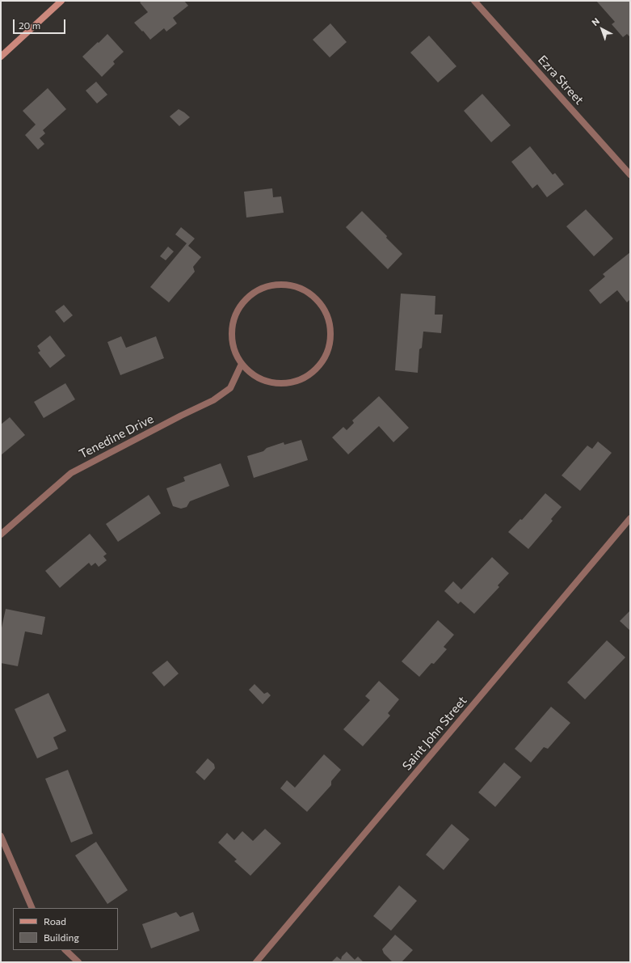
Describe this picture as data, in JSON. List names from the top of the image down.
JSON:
{
  "streets": {
    "street": ["Ezra Street", "Tenedine Drive", "Saint John Street"]
  },
  "legend": ["Road", "Building"],
  "scale_bar": "20 m",
  "north": "top left"
}
